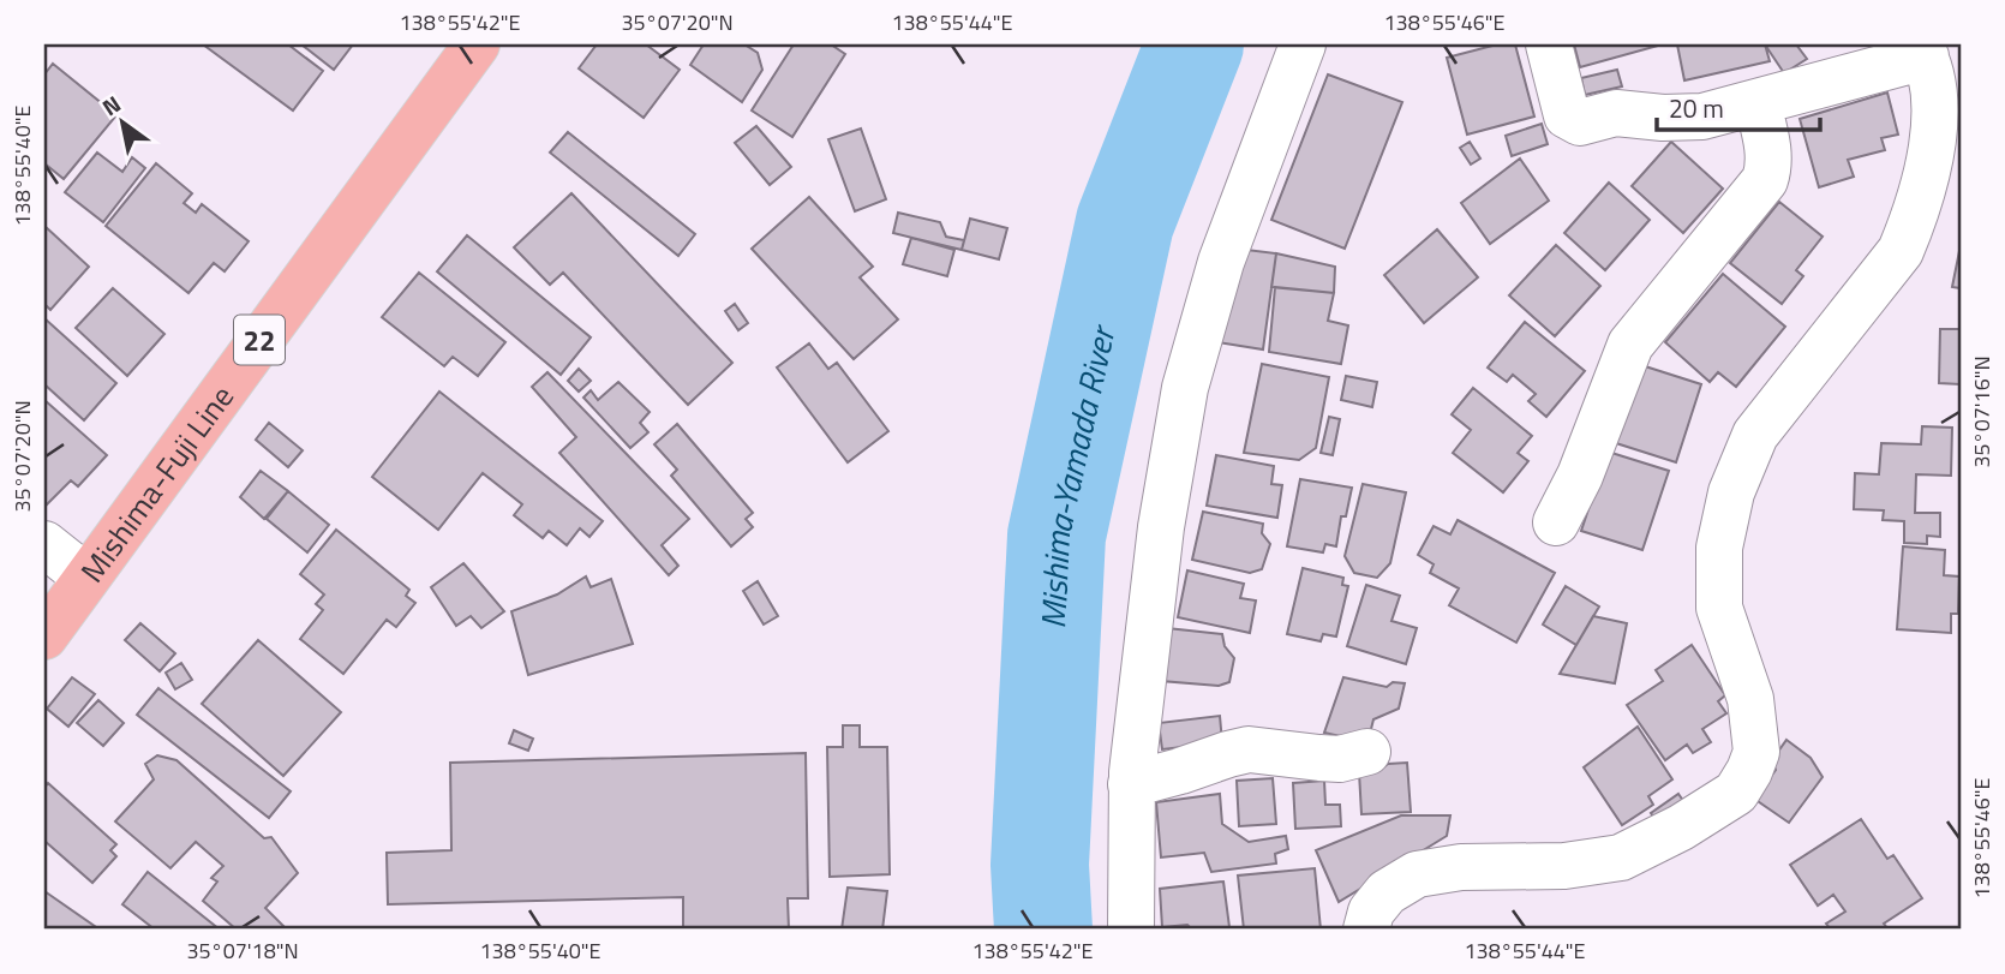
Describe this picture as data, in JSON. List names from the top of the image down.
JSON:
{
  "streets": {
    "main road": ["22", "Mishima-Fuji Line"]
  },
  "water": ["Mishima-Yamada River"],
  "scale_bar": "20 m",
  "north": "top left",
  "coordinates": [
    "138°55'42\"E",
    "35°07'20\"N",
    "138°55'44\"E",
    "138°55'46\"E",
    "138°55'40\"E",
    "35°07'16\"N",
    "35°07'18\"N"
  ]
}
